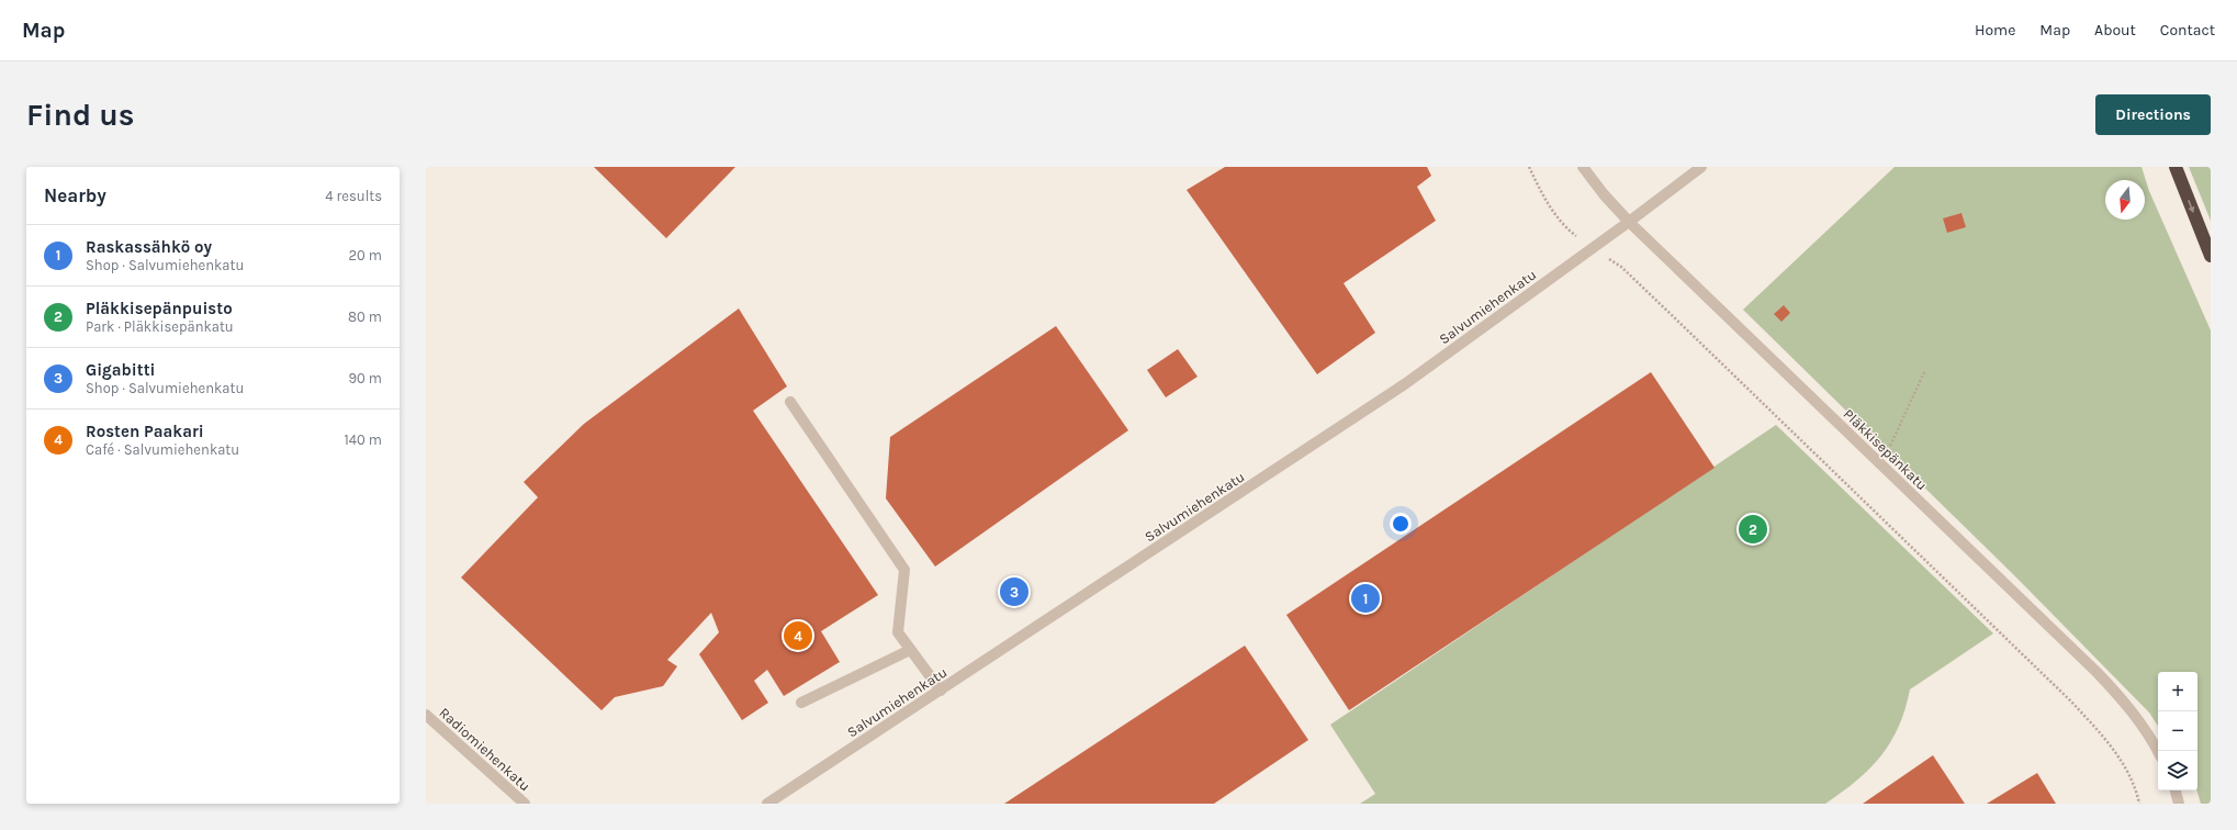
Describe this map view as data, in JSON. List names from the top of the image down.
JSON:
{
  "streets": {
    "street": ["Salvumiehenkatu", "Pläkkisepänkatu", "Radiomiehenkatu"]
  },
  "crossings": [
    ["Salvumiehenkatu", "Pläkkisepänkatu"]
  ],
  "north": "bottom",
  "page": {
    "header": "Map",
    "nav": [
      "Home",
      "Map",
      "About",
      "Contact"
    ],
    "buttons": "Directions",
    "title": "Find us",
    "heading": ["Nearby", "4 results"],
    "list": [
      {
        "mark": "1",
        "name": "Raskassähkö oy",
        "note": "Shop · Salvumiehenkatu",
        "value": "20 m"
      },
      {
        "mark": "2",
        "name": "Pläkkisepänpuisto",
        "note": "Park · Pläkkisepänkatu",
        "value": "80 m"
      },
      {
        "mark": "3",
        "name": "Gigabitti",
        "note": "Shop · Salvumiehenkatu",
        "value": "90 m"
      },
      {
        "mark": "4",
        "name": "Rosten Paakari",
        "note": "Café · Salvumiehenkatu",
        "value": "140 m"
      }
    ],
    "pins": [
      "2",
      "3",
      "1",
      "4"
    ],
    "map_buttons": ["+", "−"]
  }
}
